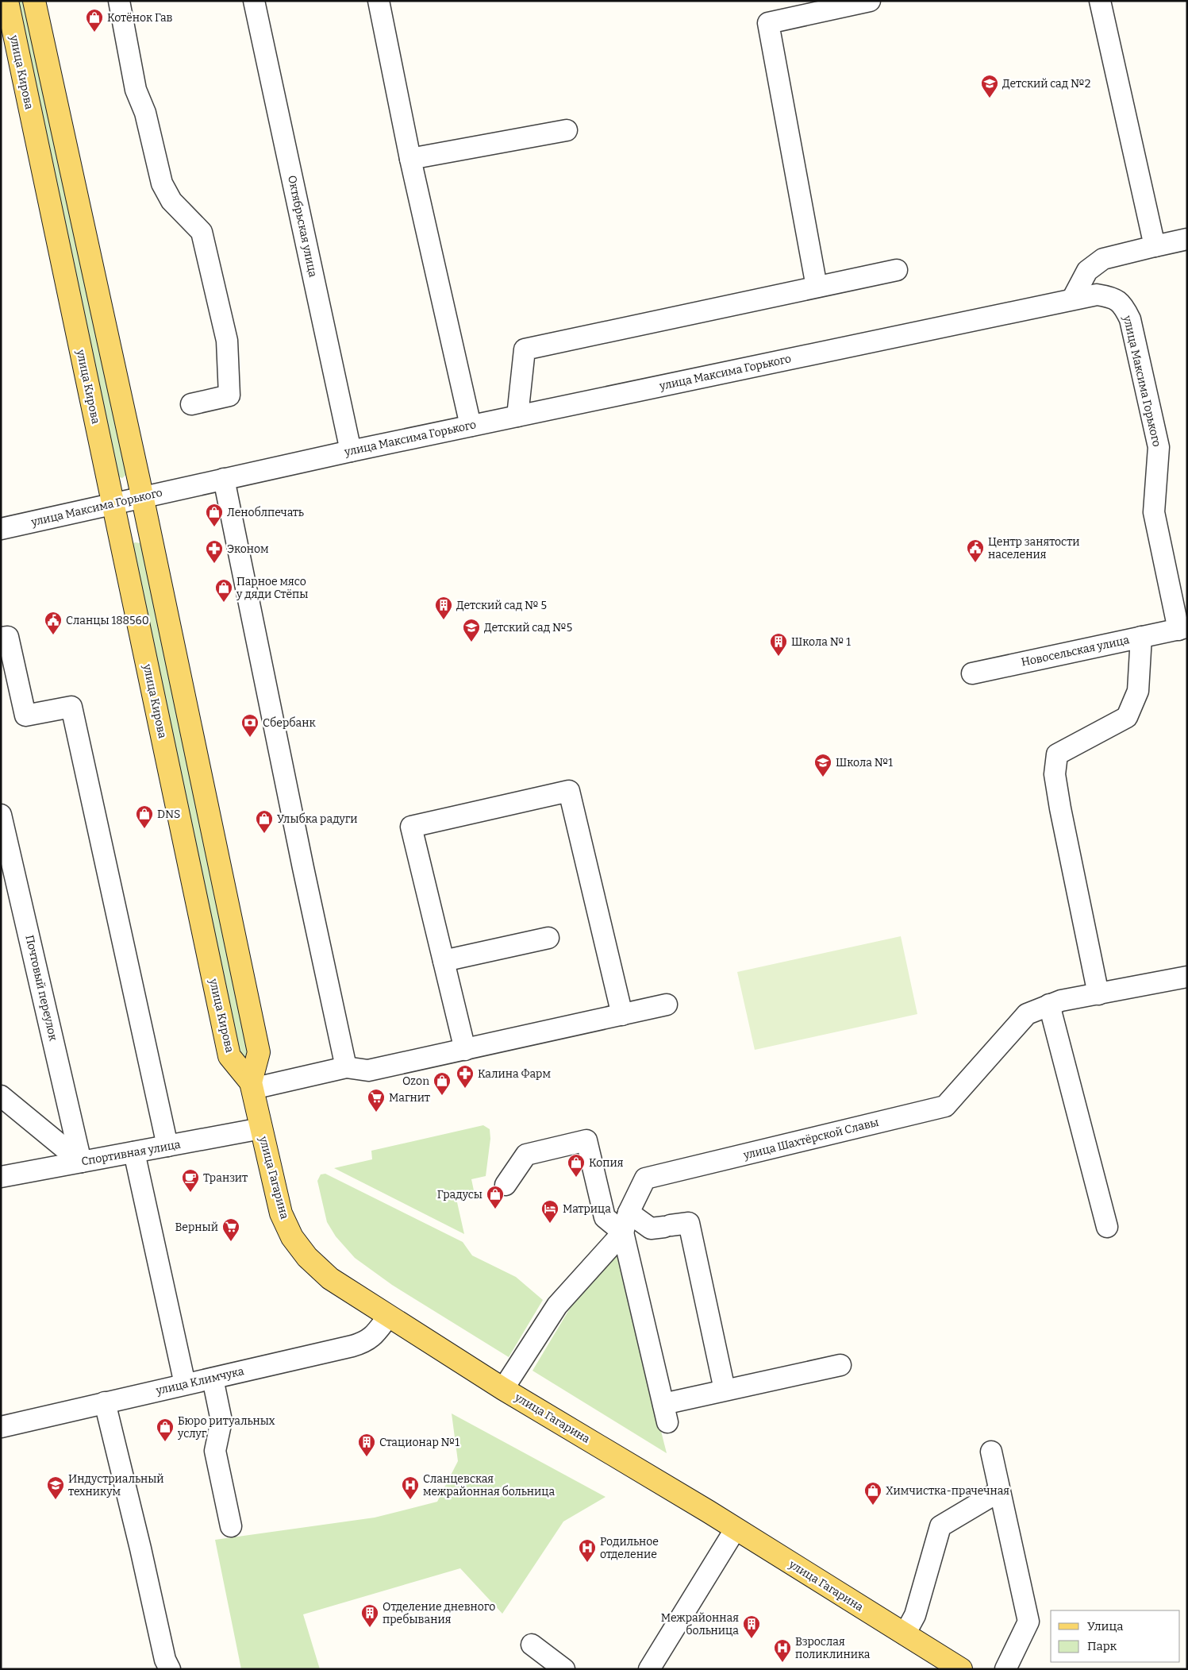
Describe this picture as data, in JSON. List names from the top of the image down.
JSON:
{
  "streets": {
    "main road": ["улица Кирова", "улица Гагарина"],
    "street": [
      "Октябрьская улица",
      "улица Максима Горького",
      "Новосельская улица",
      "Почтовый переулок",
      "улица Шахтёрской Славы",
      "Спортивная улица",
      "улица Климчука"
    ]
  },
  "crossings": [
    ["улица Кирова", "улица Максима Горького"],
    ["улица Кирова", "улица Гагарина"],
    ["Октябрьская улица", "улица Максима Горького"],
    ["улица Максима Горького", "Новосельская улица"],
    ["Почтовый переулок", "Спортивная улица"],
    ["улица Шахтёрской Славы", "улица Гагарина"],
    ["Спортивная улица", "улица Гагарина"],
    ["улица Гагарина", "улица Климчука"]
  ],
  "places": {
    "shop": [
      "Котёнок Гав",
      "Леноблпечать",
      "Парное мясо у дяди Стёпы",
      "DNS",
      "Улыбка радуги",
      "Ozon",
      "Копия",
      "Градусы",
      "Бюро ритуальных услуг",
      "Химчистка-прачечная"
    ],
    "school or university": [
      "Детский сад №2",
      "Детский сад №5",
      "Школа №1",
      "Индустриальный техникум"
    ],
    "public building": ["Центр занятости населения", "Сланцы 188560"],
    "pharmacy": ["Эконом", "Калина Фарм"],
    "building": [
      "Детский сад № 5",
      "Школа № 1",
      "Стационар №1",
      "Отделение дневного пребывания",
      "Межрайонная больница"
    ],
    "bank": ["Сбербанк"],
    "supermarket": ["Магнит", "Верный"],
    "cafe": ["Транзит"],
    "hotel": ["Матрица"],
    "hospital": ["Сланцевская межрайонная больница", "Родильное отделение", "Взрослая поликлиника"]
  },
  "legend": ["Улица", "Парк"]
}
